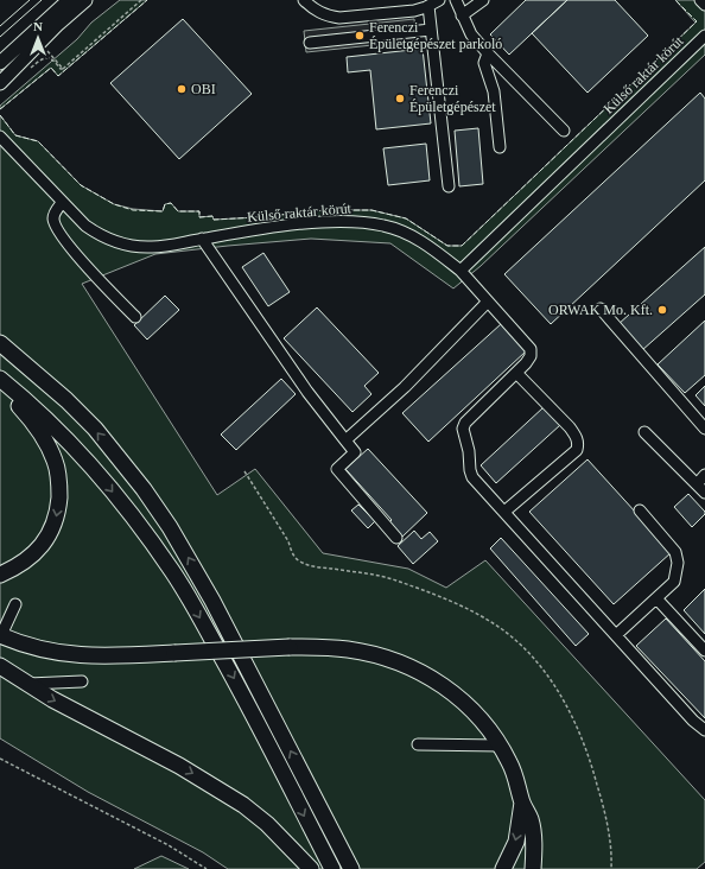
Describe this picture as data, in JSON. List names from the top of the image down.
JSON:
{
  "streets": {
    "street": ["Külső raktár körút"]
  },
  "places": [
    "Ferenczi Épületgépészet parkoló",
    "OBI",
    "Ferenczi Épületgépészet",
    "ORWAK Mo. Kft."
  ],
  "north": "top"
}
